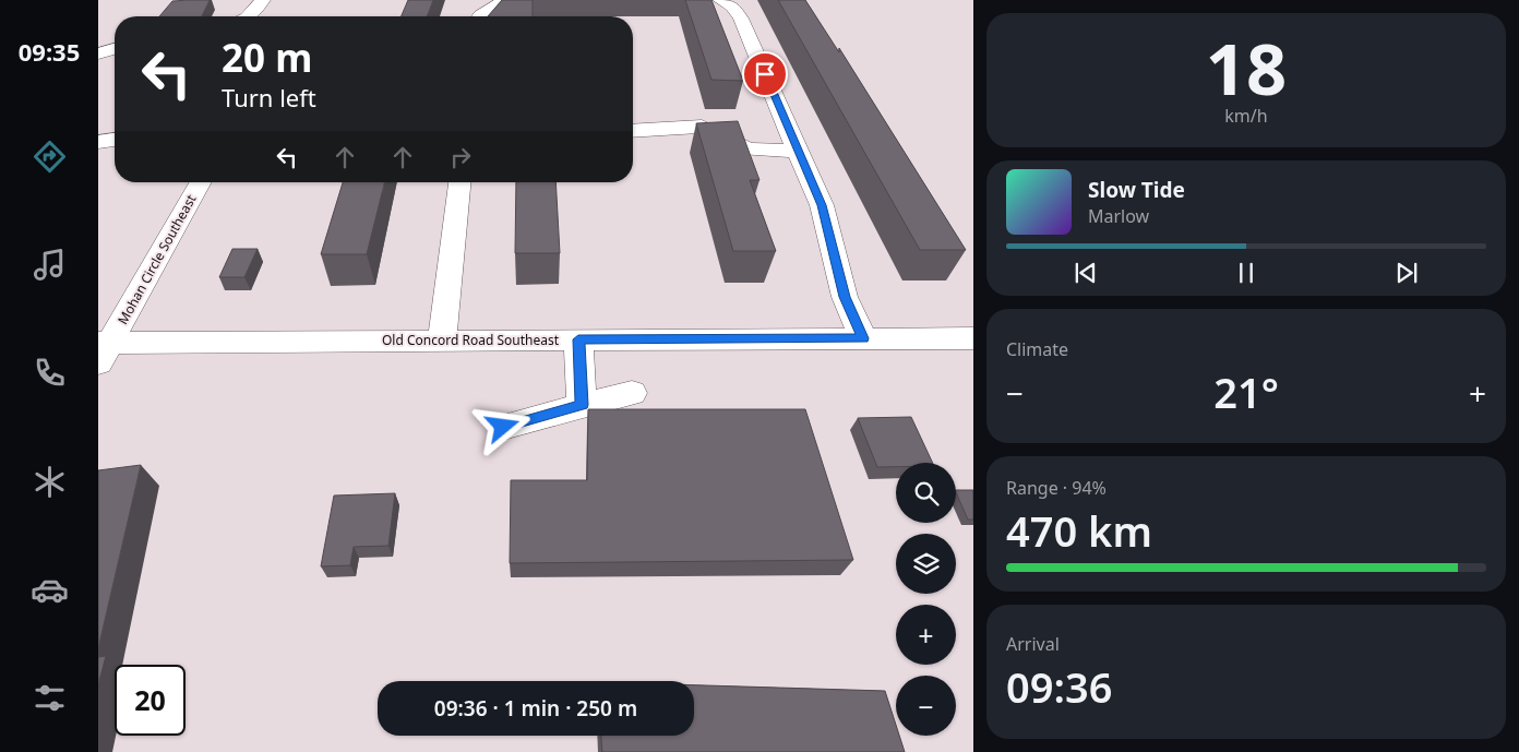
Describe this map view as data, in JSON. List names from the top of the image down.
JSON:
{
  "streets": {
    "street": ["Mohan Circle Southeast", "Old Concord Road Southeast"]
  },
  "crossings": [
    ["Mohan Circle Southeast", "Old Concord Road Southeast"]
  ],
  "page": {
    "tabs": "09:35",
    "tile": [
      ["18", "km/h"],
      "Climate",
      ["Range · 94%", "470 km"],
      ["Arrival", "09:36"]
    ],
    "turn": ["20 m", "Turn left"],
    "song": ["Slow Tide", "Marlow"],
    "heat": ["−", "21°", "+"],
    "map_buttons": ["+", "−"],
    "limit": "20",
    "trip": "09:36 · 1 min · 250 m"
  }
}
